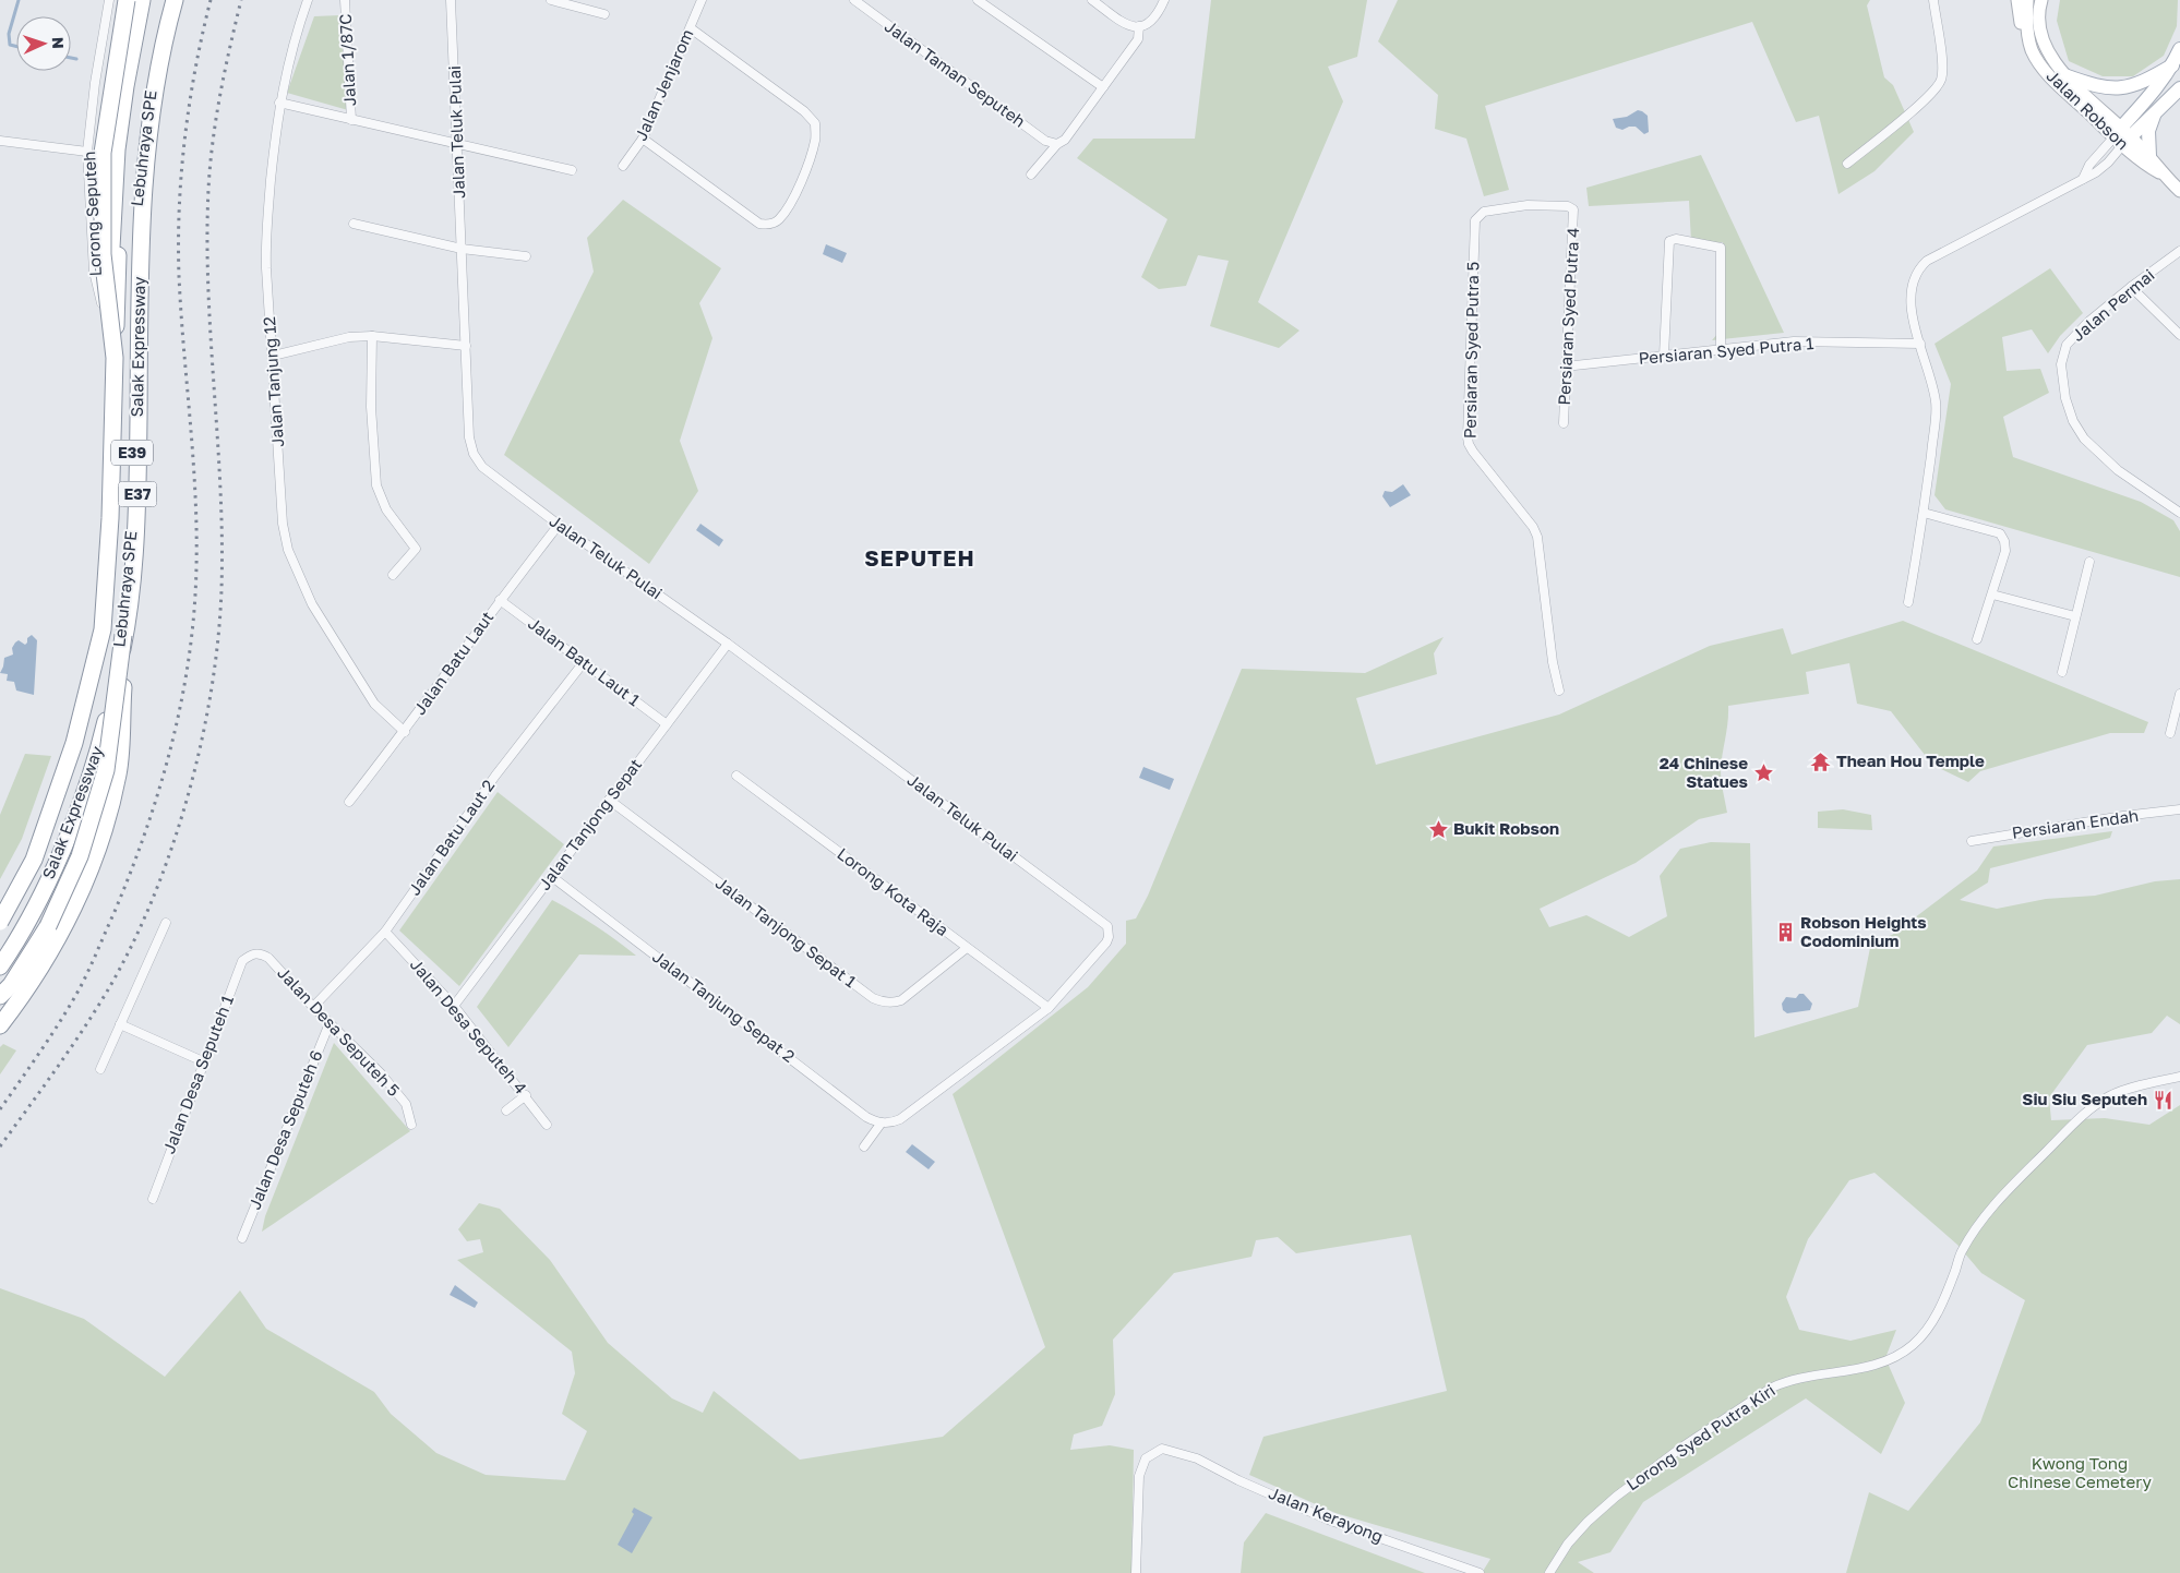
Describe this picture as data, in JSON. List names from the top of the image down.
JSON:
{
  "streets": {
    "highway": [
      "Lebuhraya SPE",
      "Salak Expressway",
      "E39",
      "E37"
    ],
    "main road": ["Jalan Robson"],
    "street": [
      "Jalan 1/87C",
      "Jalan Taman Seputeh",
      "Jalan Jenjarom",
      "Jalan Teluk Pulai",
      "Lorong Seputeh",
      "Jalan Permai",
      "Persiaran Syed Putra 4",
      "Persiaran Syed Putra 5",
      "Persiaran Syed Putra 1",
      "Jalan Tanjung 12",
      "Jalan Batu Laut 1",
      "Jalan Batu Laut",
      "Jalan Tanjong Sepat",
      "Persiaran Endah",
      "Jalan Batu Laut 2",
      "Lorong Kota Raja",
      "Jalan Tanjong Sepat 1",
      "Jalan Tanjung Sepat 2",
      "Jalan Desa Seputeh 4",
      "Jalan Desa Seputeh 5",
      "Jalan Desa Seputeh 1",
      "Jalan Desa Seputeh 6",
      "Lorong Syed Putra Kiri",
      "Jalan Kerayong"
    ]
  },
  "crossings": [
    ["Jalan Teluk Pulai", "Jalan Batu Laut"],
    ["Jalan Teluk Pulai", "Jalan Tanjong Sepat"],
    ["Jalan Teluk Pulai", "Lorong Kota Raja"],
    ["Lebuhraya SPE", "Salak Expressway"],
    ["Lorong Seputeh", "Salak Expressway"],
    ["Persiaran Syed Putra 4", "Persiaran Syed Putra 5"],
    ["Persiaran Syed Putra 4", "Persiaran Syed Putra 1"],
    ["Jalan Tanjung 12", "Jalan Batu Laut"],
    ["Jalan Batu Laut 1", "Jalan Batu Laut"],
    ["Jalan Batu Laut 1", "Jalan Tanjong Sepat"],
    ["Jalan Batu Laut 1", "Jalan Batu Laut 2"],
    ["Jalan Tanjong Sepat", "Jalan Tanjong Sepat 1"],
    ["Jalan Tanjong Sepat", "Jalan Tanjung Sepat 2"],
    ["Jalan Tanjong Sepat", "Jalan Desa Seputeh 4"],
    ["Jalan Batu Laut 2", "Jalan Desa Seputeh 4"],
    ["Jalan Batu Laut 2", "Jalan Desa Seputeh 5"],
    ["Lorong Kota Raja", "Jalan Tanjong Sepat 1"],
    ["Jalan Desa Seputeh 5", "Jalan Desa Seputeh 1"],
    ["Jalan Desa Seputeh 5", "Jalan Desa Seputeh 6"]
  ],
  "districts": ["SEPUTEH"],
  "parks": ["Kwong Tong Chinese Cemetery"],
  "places": {
    "temple": ["Thean Hou Temple"],
    "place": ["24 Chinese Statues", "Bukit Robson"],
    "building": ["Robson Heights Codominium"],
    "restaurant": ["Siu Siu Seputeh"]
  },
  "north": "right"
}
